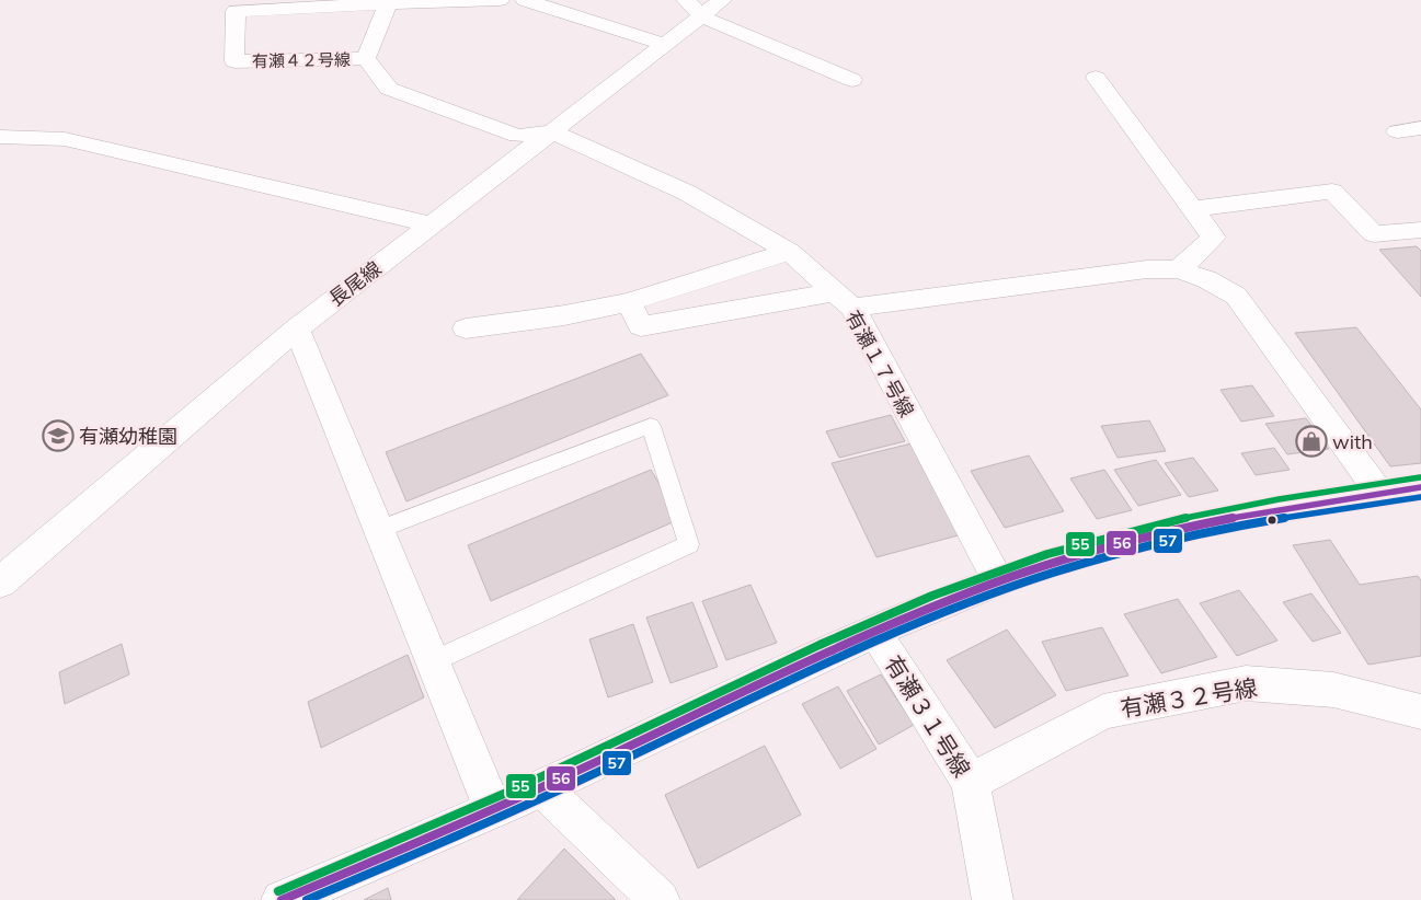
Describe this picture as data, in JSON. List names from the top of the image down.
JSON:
{
  "streets": {
    "street": [
      "有瀬４２号線",
      "長尾線",
      "有瀬１７号線",
      "有瀬３２号線",
      "有瀬３１号線"
    ]
  },
  "crossings": [
    ["有瀬４２号線", "長尾線"],
    ["有瀬４２号線", "有瀬１７号線"],
    ["長尾線", "有瀬１７号線"],
    ["有瀬３２号線", "有瀬３１号線"]
  ],
  "places": {
    "school or university": ["有瀬幼稚園"],
    "shop": ["with"]
  },
  "lines": ["transit line 55", "transit line 56", "transit line 57"]
}
